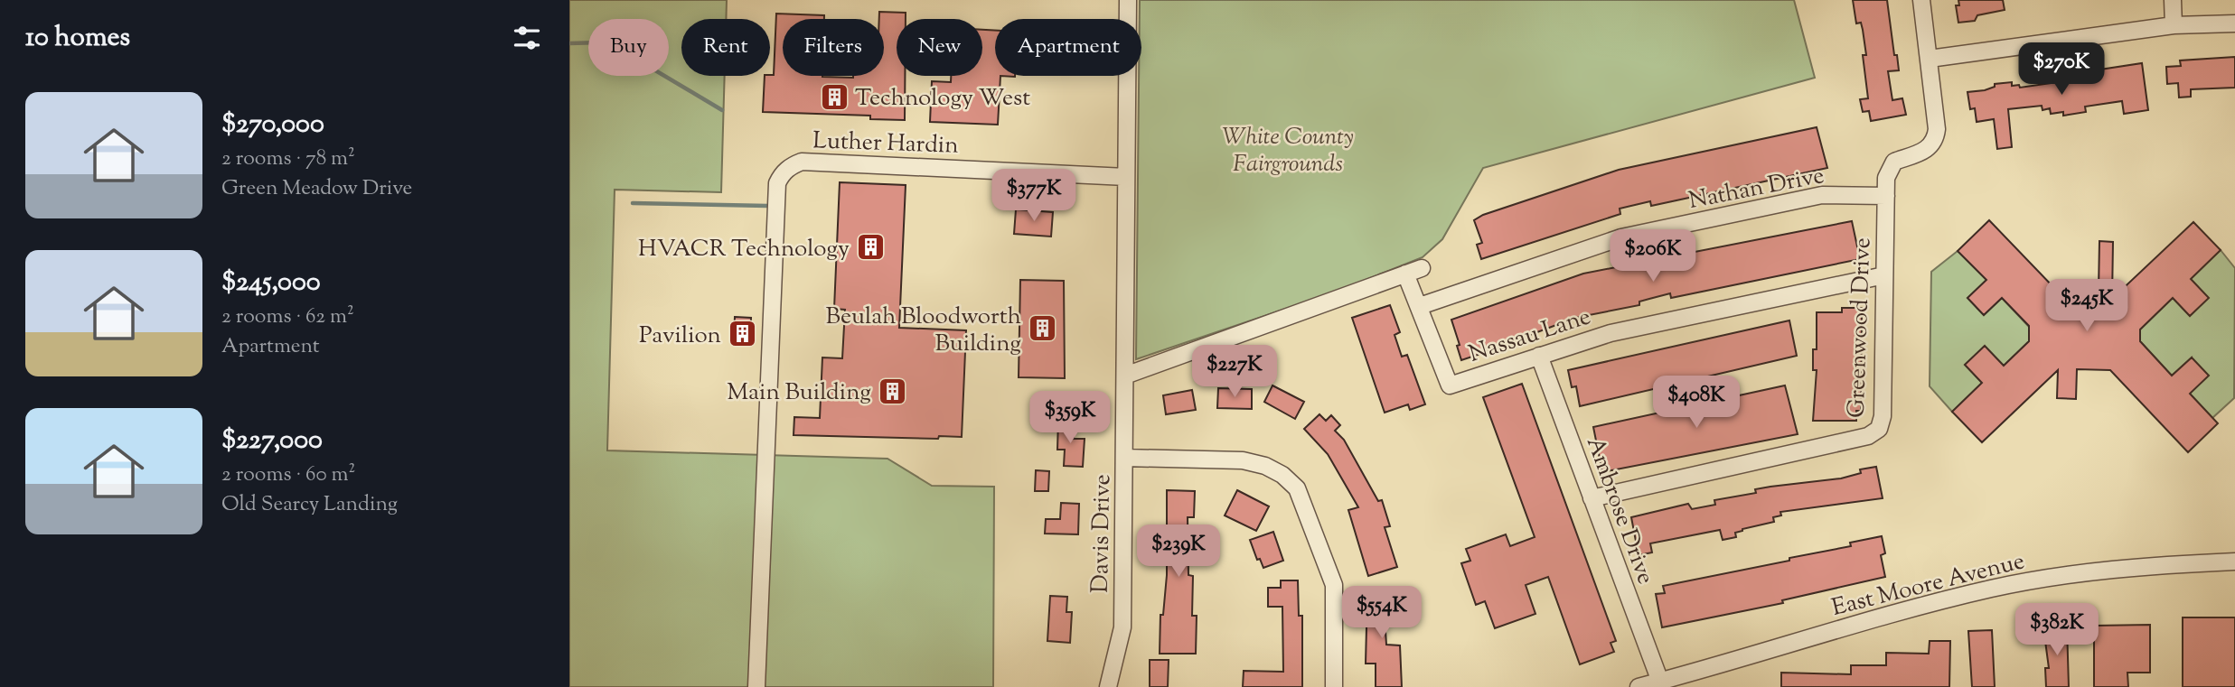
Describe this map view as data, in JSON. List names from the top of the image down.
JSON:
{
  "streets": {
    "street": [
      "Luther Hardin",
      "Nathan Drive",
      "Greenwood Drive",
      "Nassau Lane",
      "Ambrose Drive",
      "Davis Drive",
      "East Moore Avenue"
    ]
  },
  "crossings": [
    ["Luther Hardin", "Davis Drive"],
    ["Nathan Drive", "Greenwood Drive"],
    ["Nathan Drive", "Nassau Lane"],
    ["Greenwood Drive", "Nassau Lane"],
    ["Greenwood Drive", "Ambrose Drive"],
    ["Nassau Lane", "Ambrose Drive"],
    ["Ambrose Drive", "East Moore Avenue"]
  ],
  "parks": ["White County Fairgrounds"],
  "places": {
    "building": [
      "Technology West",
      "HVACR Technology",
      "Beulah Bloodworth Building",
      "Pavilion",
      "Main Building"
    ]
  },
  "page": {
    "heading": "10 homes",
    "chip": [
      "Buy",
      "Rent",
      "Filters",
      "New",
      "Apartment"
    ],
    "price": [
      "$270K",
      "$377K",
      "$206K",
      "$245K",
      "$227K",
      "$408K",
      "$359K",
      "$239K",
      "$554K",
      "$382K"
    ],
    "list": [
      {
        "name": "$270,000",
        "note": "2 rooms · 78 m² · Green Meadow Drive"
      },
      {
        "name": "$245,000",
        "note": "2 rooms · 62 m² · Apartment"
      },
      {
        "name": "$227,000",
        "note": "2 rooms · 60 m² · Old Searcy Landing"
      }
    ]
  }
}
